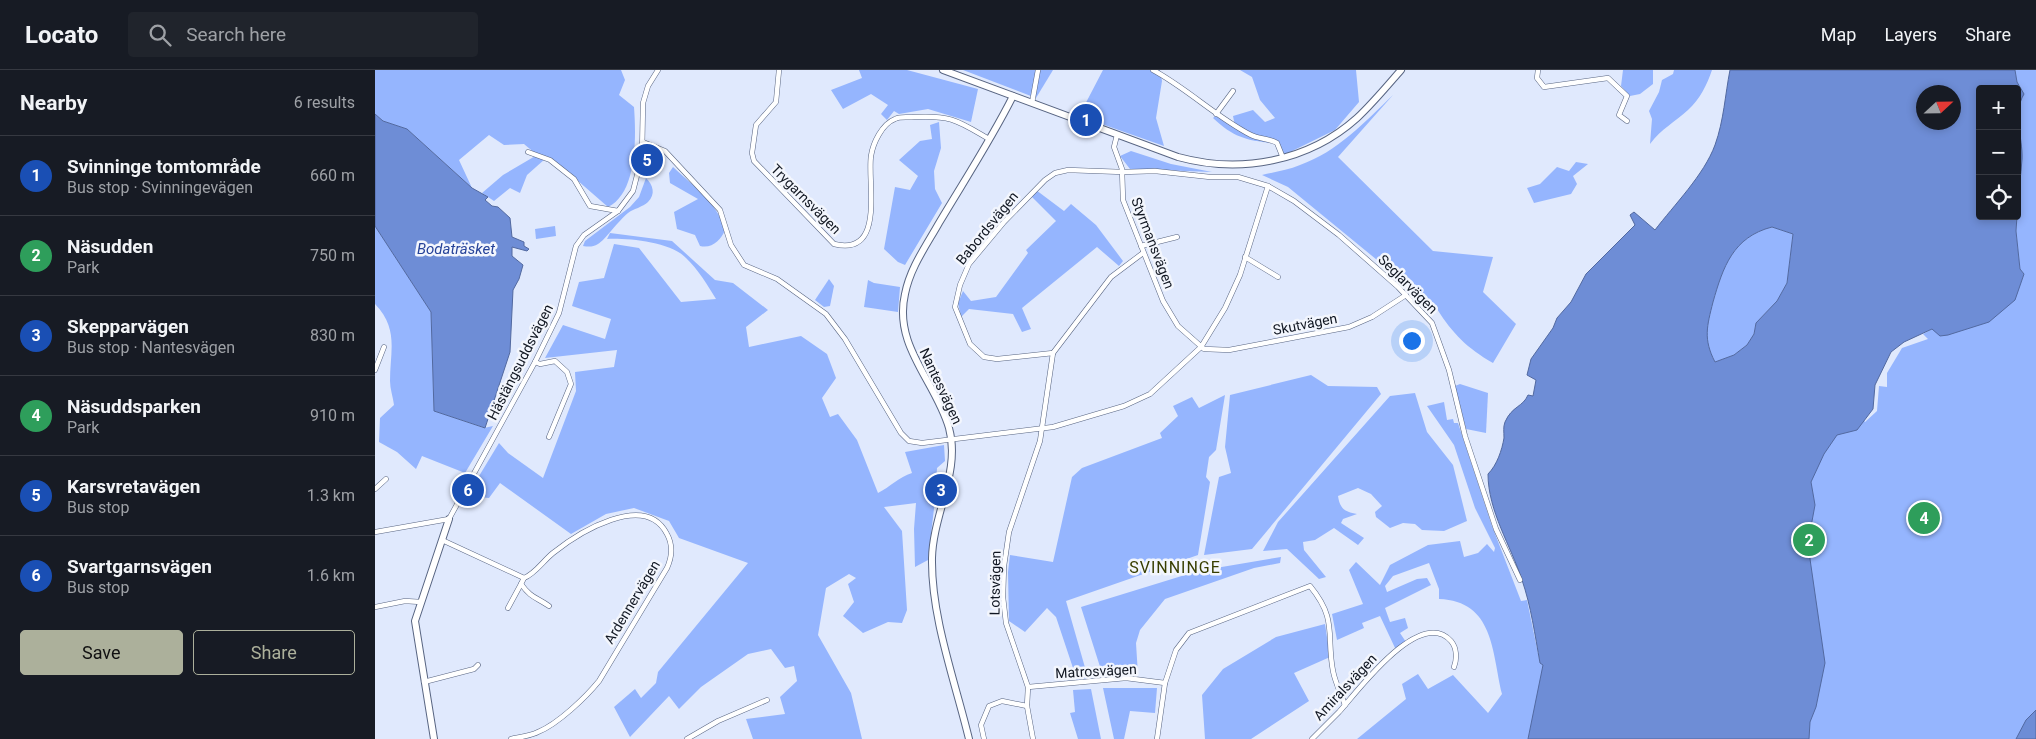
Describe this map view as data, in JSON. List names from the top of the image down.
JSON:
{
  "streets": {
    "street": [
      "Trygarnsvägen",
      "Babordsvägen",
      "Styrmansvägen",
      "Seglarvägen",
      "Skutvägen",
      "Hästängsuddsvägen",
      "Nantesvägen",
      "Lotsvägen",
      "Ardennervägen",
      "Matrosvägen",
      "Amiralsvägen"
    ]
  },
  "crossings": [
    ["Trygarnsvägen", "Nantesvägen"],
    ["Babordsvägen", "Styrmansvägen"],
    ["Babordsvägen", "Seglarvägen"],
    ["Babordsvägen", "Lotsvägen"],
    ["Styrmansvägen", "Seglarvägen"],
    ["Styrmansvägen", "Skutvägen"],
    ["Seglarvägen", "Skutvägen"],
    ["Lotsvägen", "Matrosvägen"]
  ],
  "districts": ["SVINNINGE"],
  "water": ["Bodaträsket"],
  "north": "right",
  "page": {
    "header": "Locato",
    "search": "Search here",
    "nav": ["Map", "Layers", "Share"],
    "heading": ["Nearby", "6 results"],
    "map_buttons": ["+", "−"],
    "pins": [
      "1",
      "5",
      "3",
      "6",
      "4",
      "2"
    ],
    "list": [
      {
        "mark": "1",
        "name": "Svinninge tomtområde",
        "note": "Bus stop · Svinningevägen",
        "value": "660 m"
      },
      {
        "mark": "2",
        "name": "Näsudden",
        "note": "Park",
        "value": "750 m"
      },
      {
        "mark": "3",
        "name": "Skepparvägen",
        "note": "Bus stop · Nantesvägen",
        "value": "830 m"
      },
      {
        "mark": "4",
        "name": "Näsuddsparken",
        "note": "Park",
        "value": "910 m"
      },
      {
        "mark": "5",
        "name": "Karsvretavägen",
        "note": "Bus stop",
        "value": "1.3 km"
      },
      {
        "mark": "6",
        "name": "Svartgarnsvägen",
        "note": "Bus stop",
        "value": "1.6 km"
      }
    ],
    "buttons": ["Save", "Share"]
  }
}
